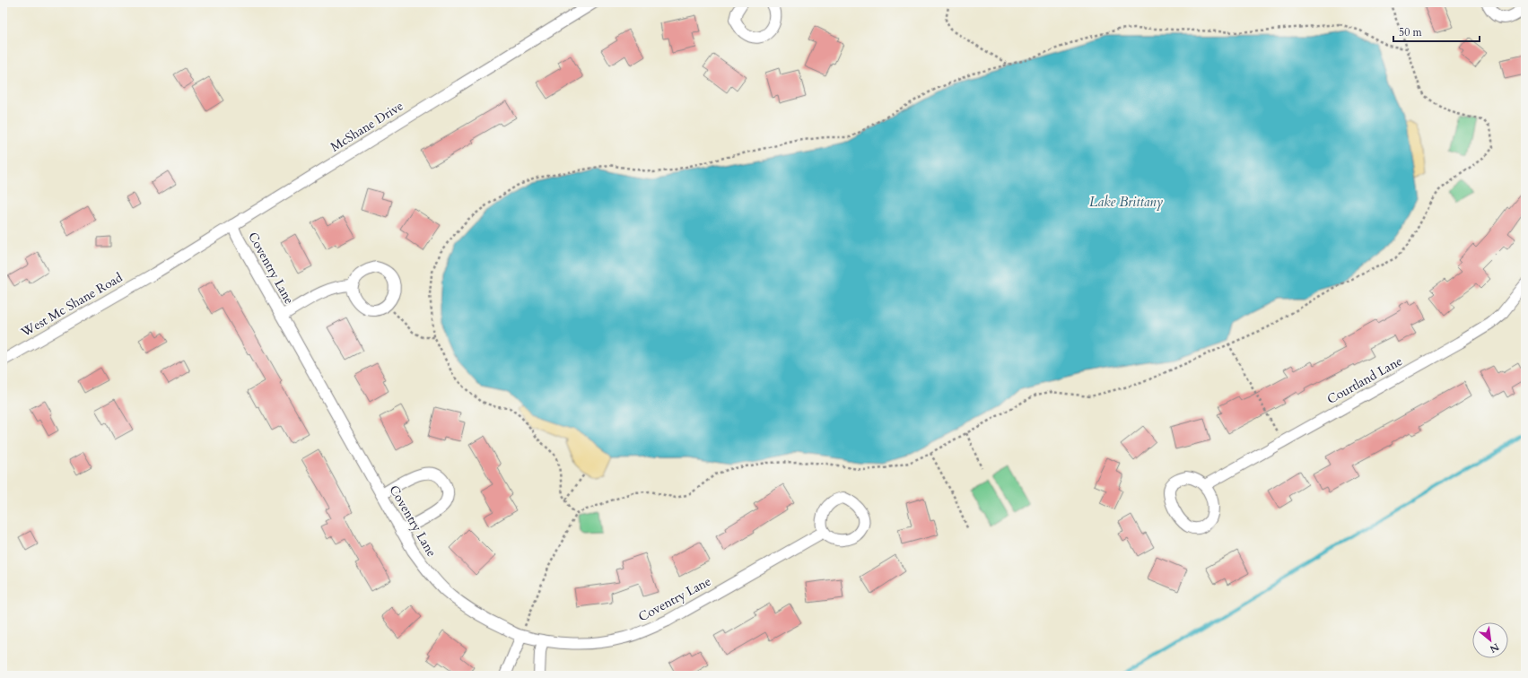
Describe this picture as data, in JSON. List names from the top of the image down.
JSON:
{
  "streets": {
    "street": [
      "McShane Drive",
      "Coventry Lane",
      "West Mc Shane Road",
      "Courtland Lane"
    ]
  },
  "crossings": [
    ["McShane Drive", "Coventry Lane"],
    ["McShane Drive", "West Mc Shane Road"]
  ],
  "water": ["Lake Brittany"],
  "scale_bar": "50 m",
  "north": "bottom right"
}
